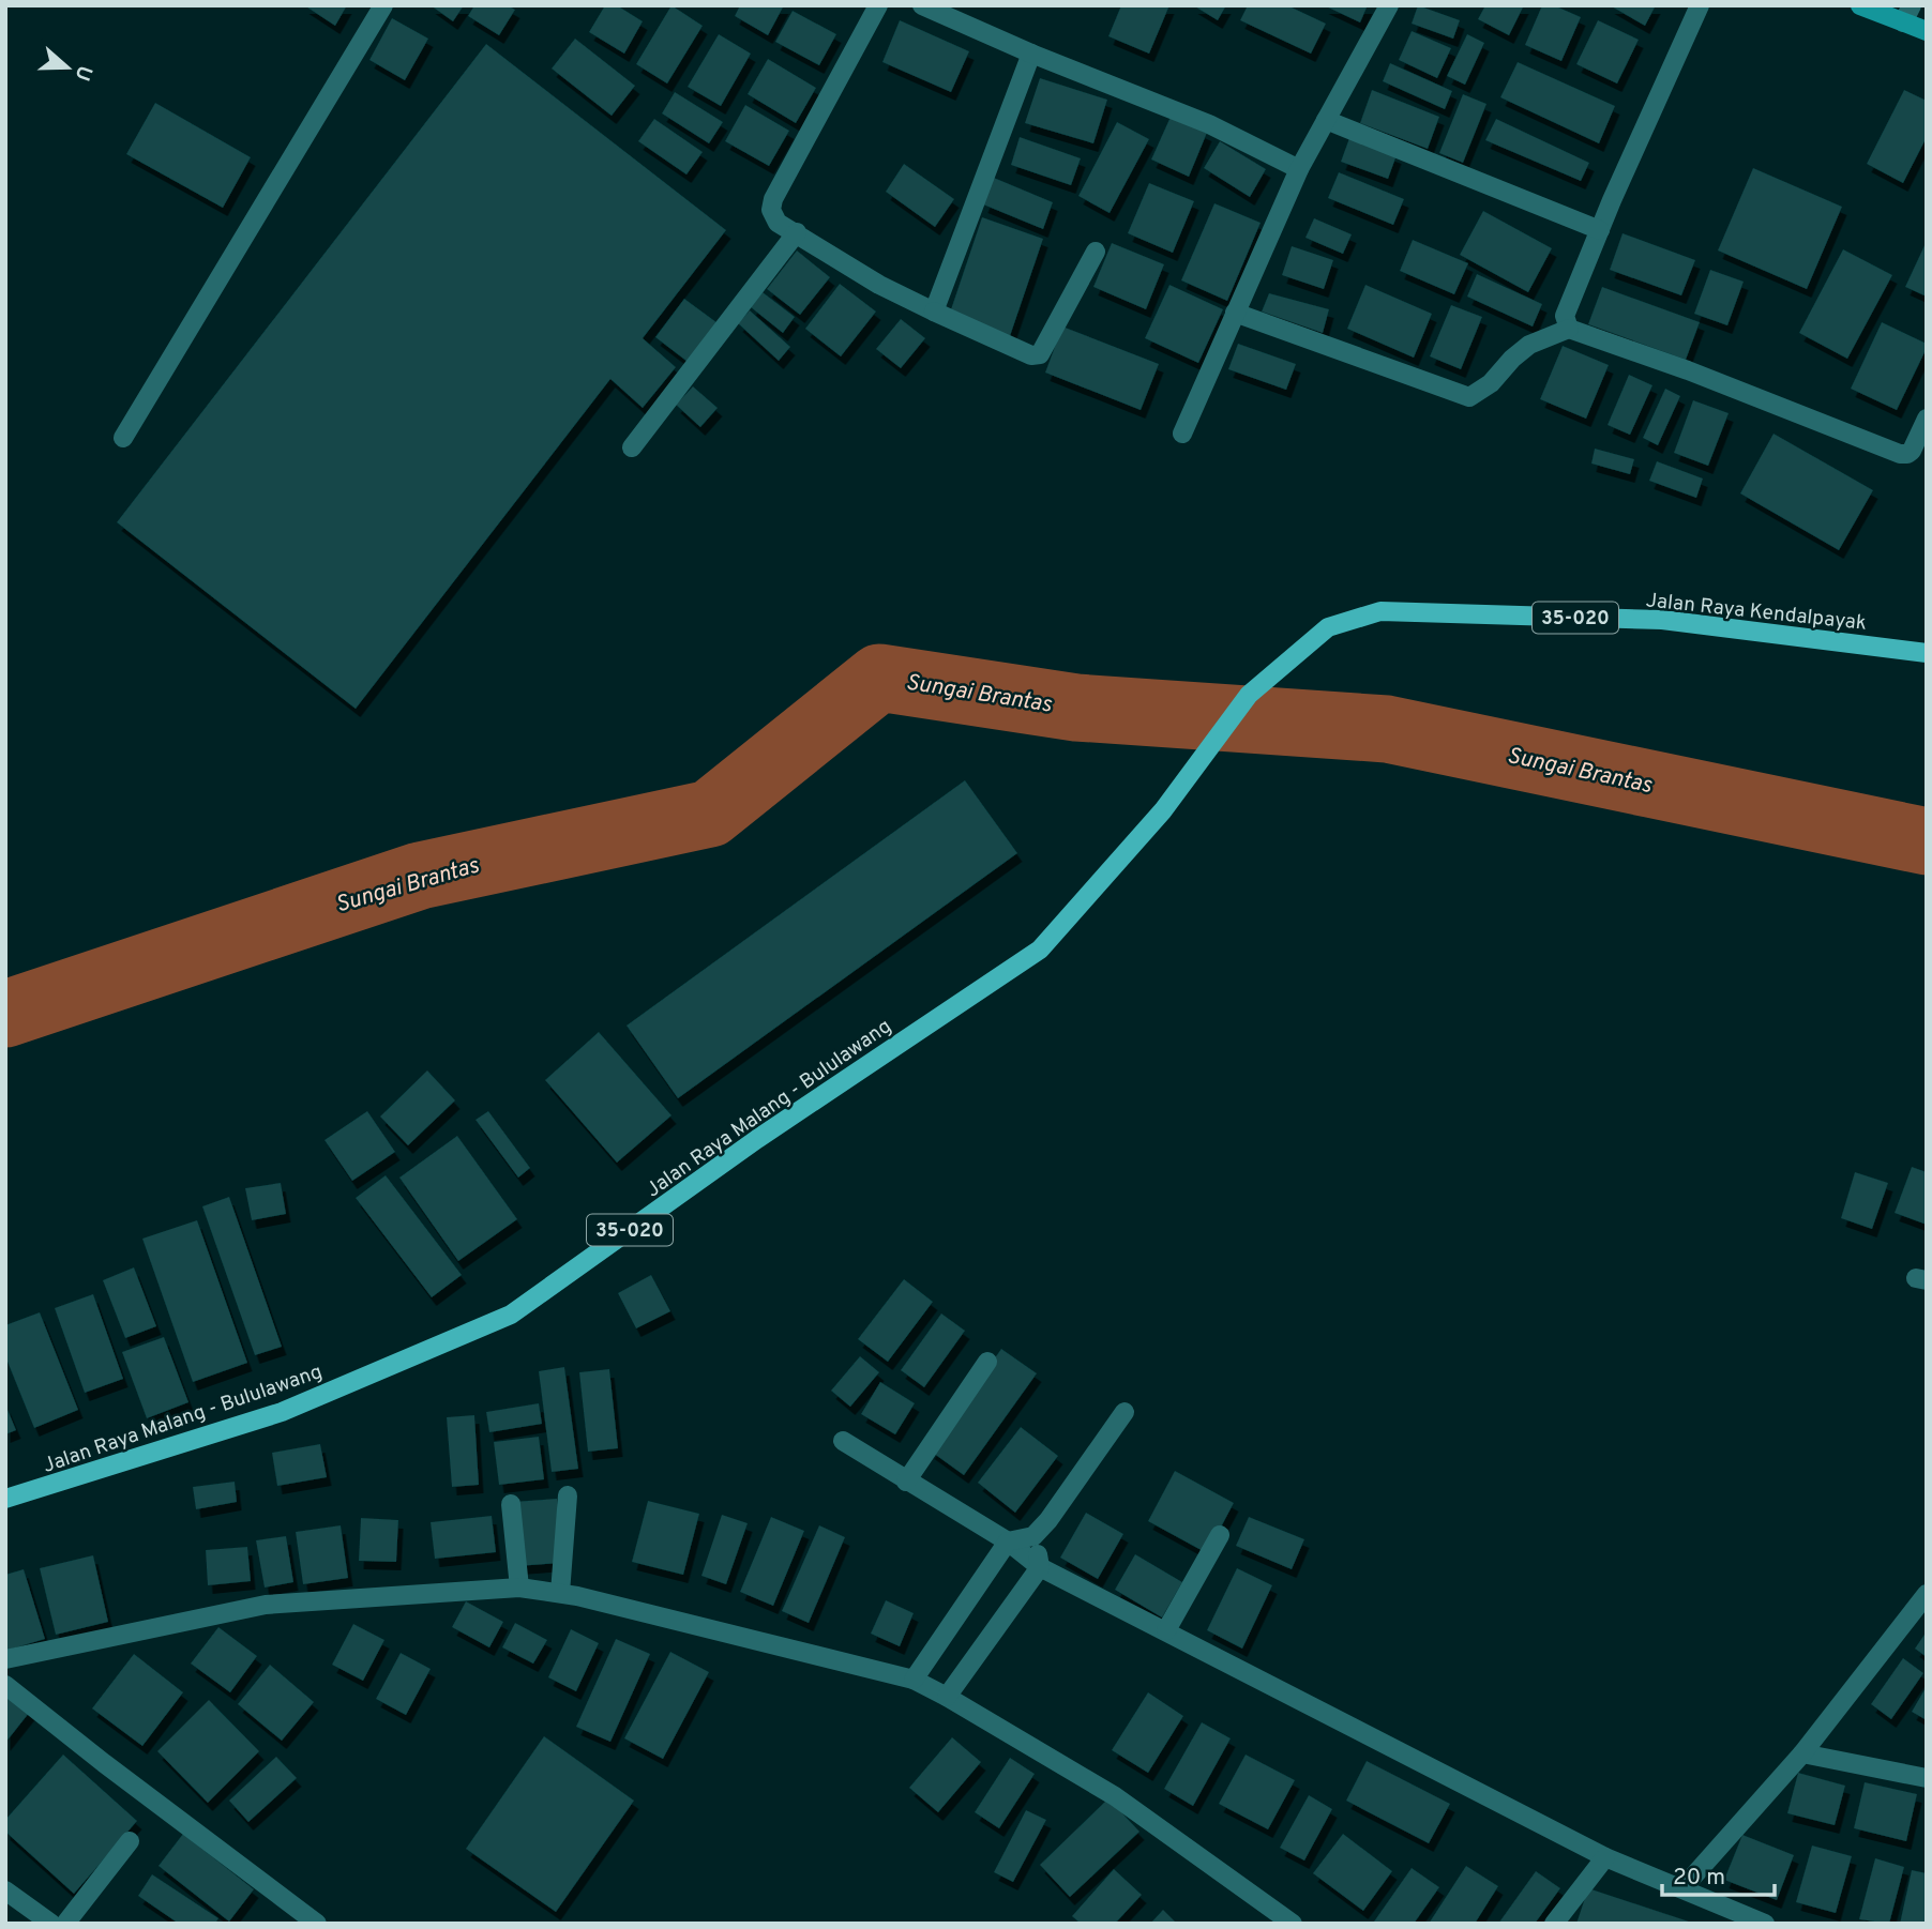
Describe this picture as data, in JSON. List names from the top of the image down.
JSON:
{
  "streets": {
    "main road": ["Jalan Raya Kendalpayak", "35-020", "Jalan Raya Malang - Bululawang"]
  },
  "crossings": [
    ["Jalan Raya Kendalpayak", "Jalan Raya Malang - Bululawang"]
  ],
  "water": ["Sungai Brantas"],
  "scale_bar": "20 m",
  "north": "right"
}
